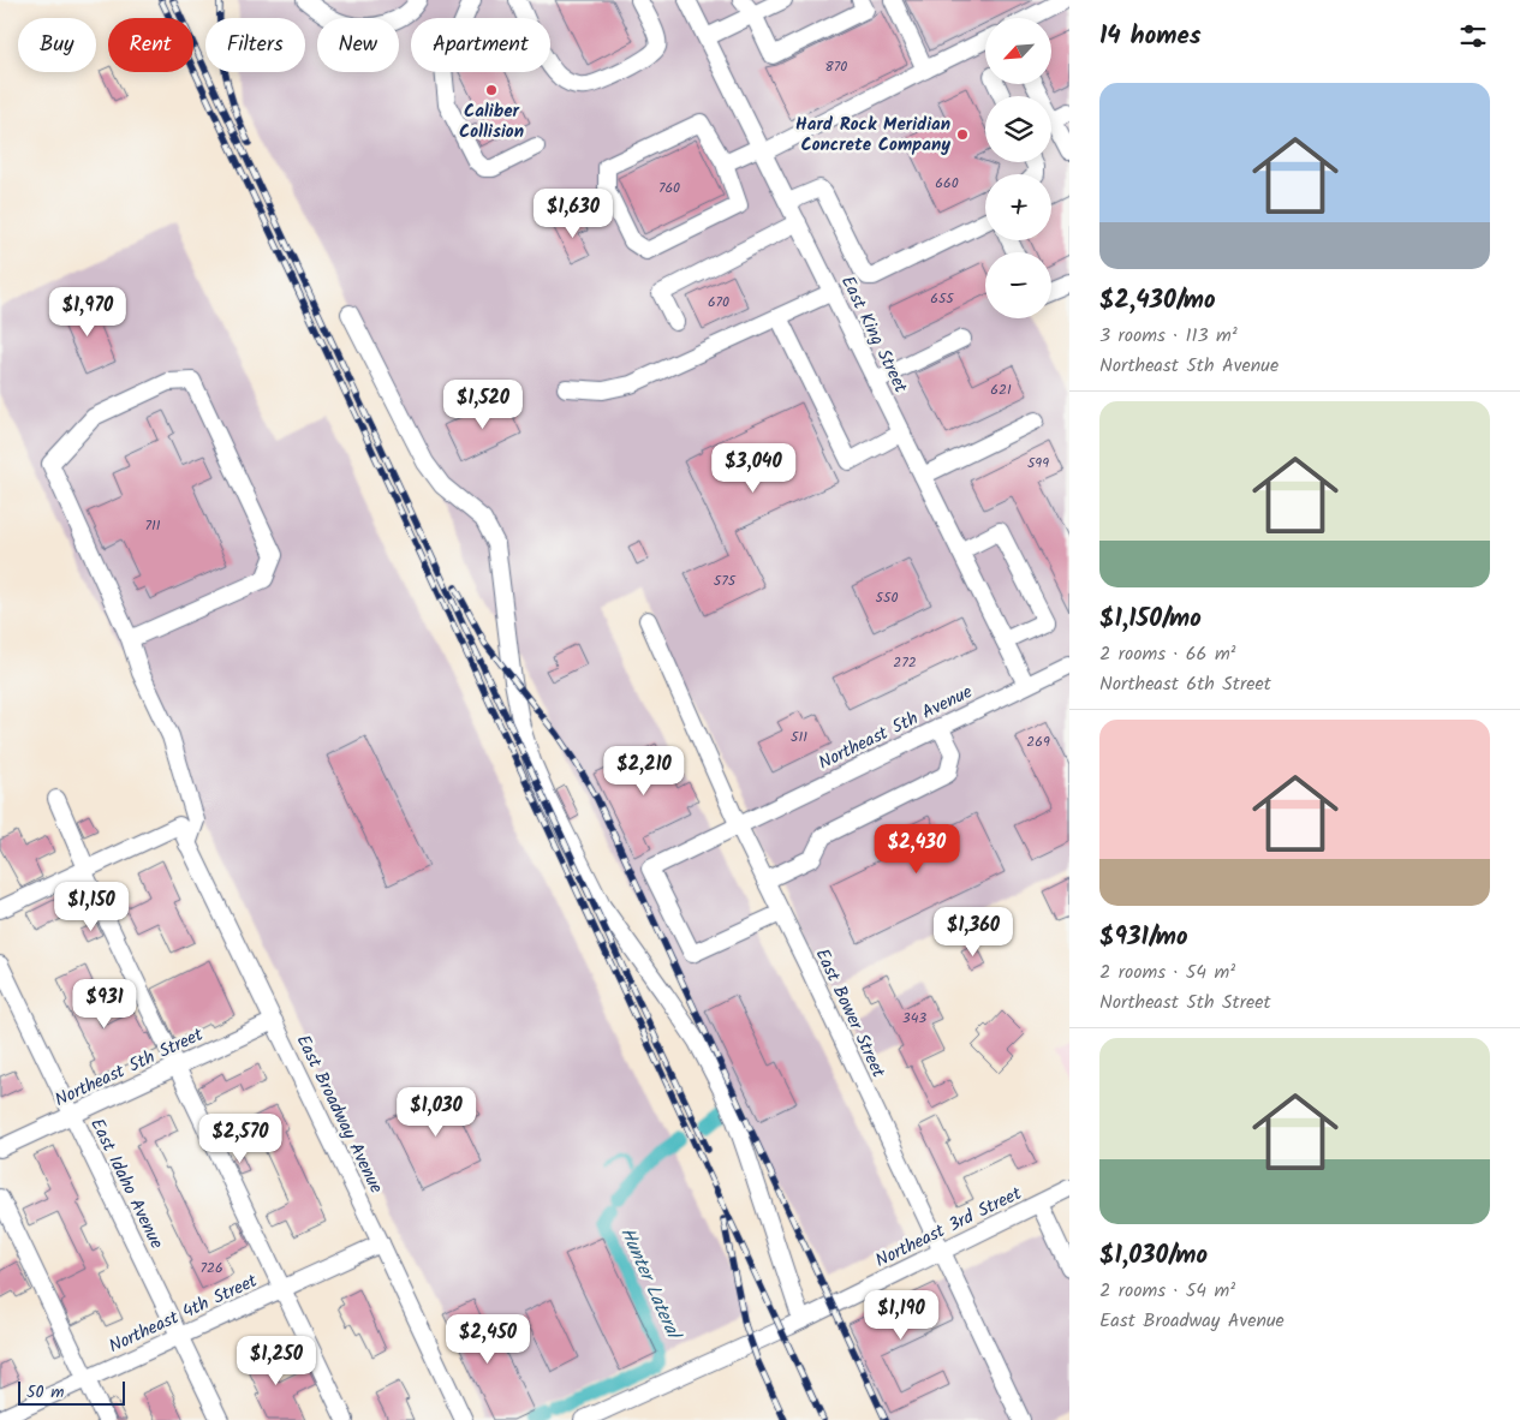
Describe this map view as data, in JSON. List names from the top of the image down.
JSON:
{
  "streets": {
    "street": [
      "East King Street",
      "Northeast 5th Avenue",
      "East Bower Street",
      "Northeast 5th Street",
      "East Broadway Avenue",
      "East Idaho Avenue",
      "Northeast 3rd Street",
      "Northeast 4th Street"
    ]
  },
  "crossings": [
    ["East King Street", "Northeast 5th Avenue"],
    ["Northeast 5th Avenue", "East Bower Street"],
    ["East Bower Street", "Northeast 3rd Street"],
    ["Northeast 5th Street", "East Broadway Avenue"],
    ["Northeast 5th Street", "East Idaho Avenue"],
    ["East Broadway Avenue", "Northeast 4th Street"],
    ["East Idaho Avenue", "Northeast 4th Street"]
  ],
  "water": ["Hunter Lateral"],
  "places": ["Caliber Collision", "Hard Rock Meridian Concrete Company"],
  "house_numbers": [
    "870",
    "660",
    "760",
    "655",
    "670",
    "621",
    "599",
    "711",
    "575",
    "550",
    "272",
    "511",
    "269",
    "343",
    "726"
  ],
  "scale_bar": "50 m",
  "north": "bottom left",
  "page": {
    "heading": "14 homes",
    "map_buttons": ["+", "−"],
    "chip": [
      "Buy",
      "Rent",
      "Filters",
      "New",
      "Apartment"
    ],
    "list": [
      {
        "name": "$2,430/mo",
        "note": "3 rooms · 113 m² · Northeast 5th Avenue"
      },
      {
        "name": "$1,150/mo",
        "note": "2 rooms · 66 m² · Northeast 6th Street"
      },
      {
        "name": "$931/mo",
        "note": "2 rooms · 54 m² · Northeast 5th Street"
      },
      {
        "name": "$1,030/mo",
        "note": "2 rooms · 54 m² · East Broadway Avenue"
      }
    ],
    "price": [
      "$1,630",
      "$1,970",
      "$1,520",
      "$3,040",
      "$2,210",
      "$2,430",
      "$1,150",
      "$1,360",
      "$931",
      "$1,030",
      "$2,570",
      "$1,190",
      "$2,450",
      "$1,250"
    ],
    "scale": "50 m"
  }
}
